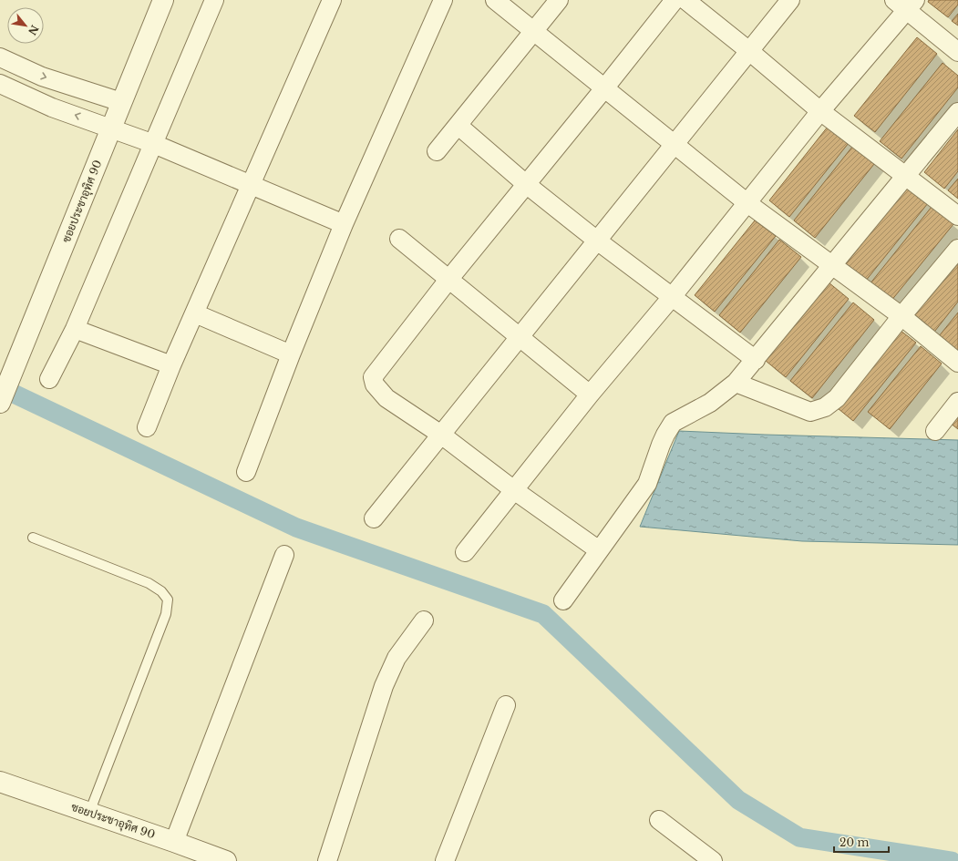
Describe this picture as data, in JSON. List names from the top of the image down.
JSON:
{
  "streets": {
    "street": ["ซอยประชาอุทิศ 90"]
  },
  "scale_bar": "20 m",
  "north": "bottom right"
}
